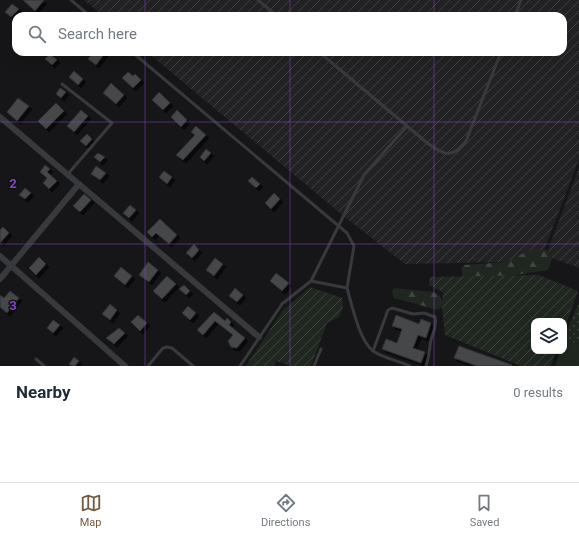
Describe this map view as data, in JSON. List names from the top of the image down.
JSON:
{
  "page": {
    "search": "Search here",
    "heading": ["Nearby", "0 results"],
    "nav": ["Map", "Directions", "Saved"]
  },
  "grid": {
    "rows": ["2", "3"]
  }
}
